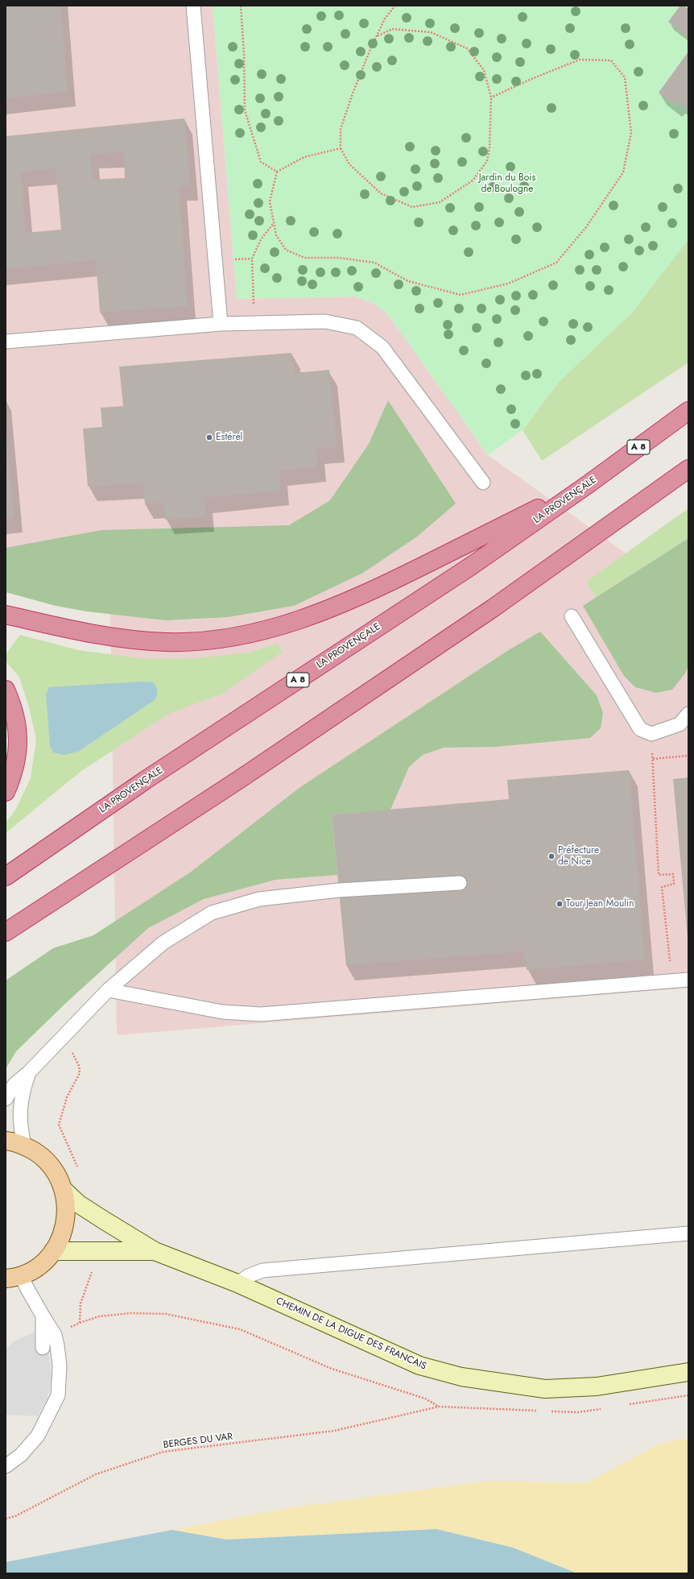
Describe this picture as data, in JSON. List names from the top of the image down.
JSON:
{
  "streets": {
    "highway": ["A 8", "LA PROVENÇALE"],
    "main road": ["CHEMIN DE LA DIGUE DES FRANCAIS"],
    "path": ["BERGES DU VAR"]
  },
  "parks": ["Jardin du Bois de Boulogne"],
  "places": ["Estérel", "Préfecture de Nice", "Tour Jean Moulin"]
}
